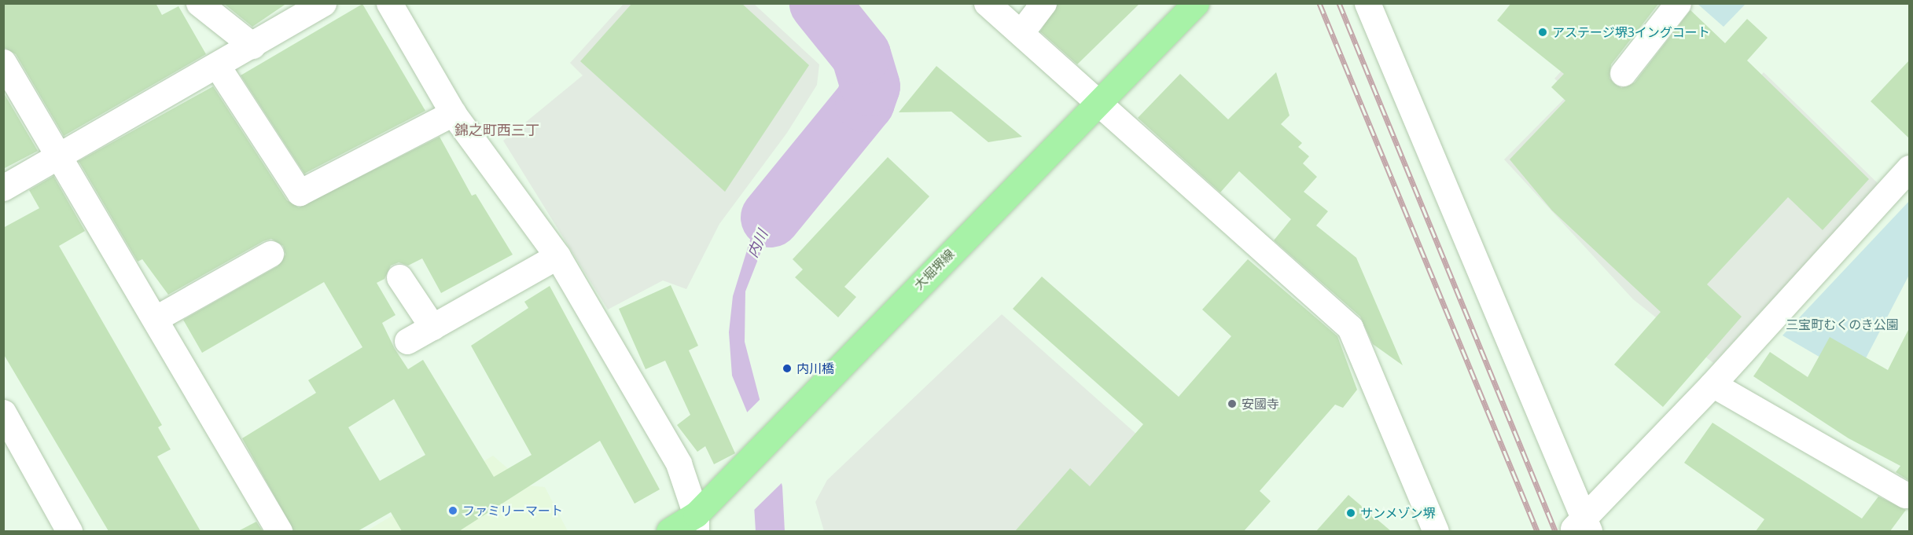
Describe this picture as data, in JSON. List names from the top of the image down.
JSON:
{
  "streets": {
    "main road": ["大堀堺線"]
  },
  "districts": ["錦之町西三丁"],
  "water": ["内川"],
  "parks": ["三宝町むくのき公園"],
  "places": [
    "アステージ堺3イングコート",
    "内川橋",
    "安國寺",
    "ファミリーマート",
    "サンメゾン堺"
  ]
}
